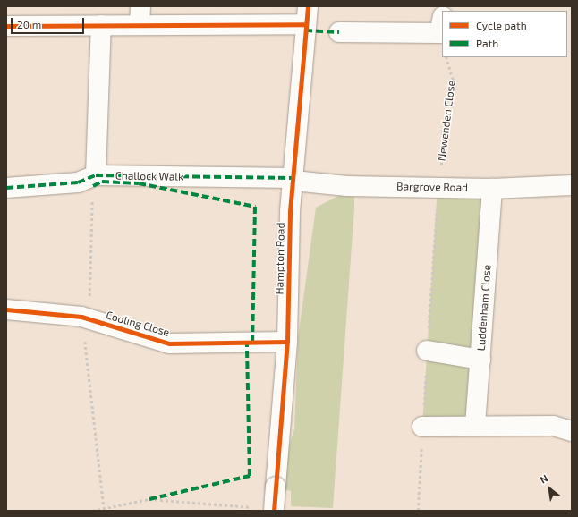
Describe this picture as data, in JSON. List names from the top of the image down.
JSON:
{
  "streets": {
    "street": [
      "Challock Walk",
      "Bargrove Road",
      "Hampton Road",
      "Luddenham Close",
      "Cooling Close"
    ],
    "path": ["Newenden Close"]
  },
  "crossings": [
    ["Newenden Close", "Bargrove Road"],
    ["Challock Walk", "Bargrove Road"],
    ["Challock Walk", "Hampton Road"],
    ["Bargrove Road", "Hampton Road"],
    ["Bargrove Road", "Luddenham Close"],
    ["Hampton Road", "Cooling Close"]
  ],
  "legend": ["Cycle path", "Path"],
  "scale_bar": "20 m",
  "north": "top left"
}
